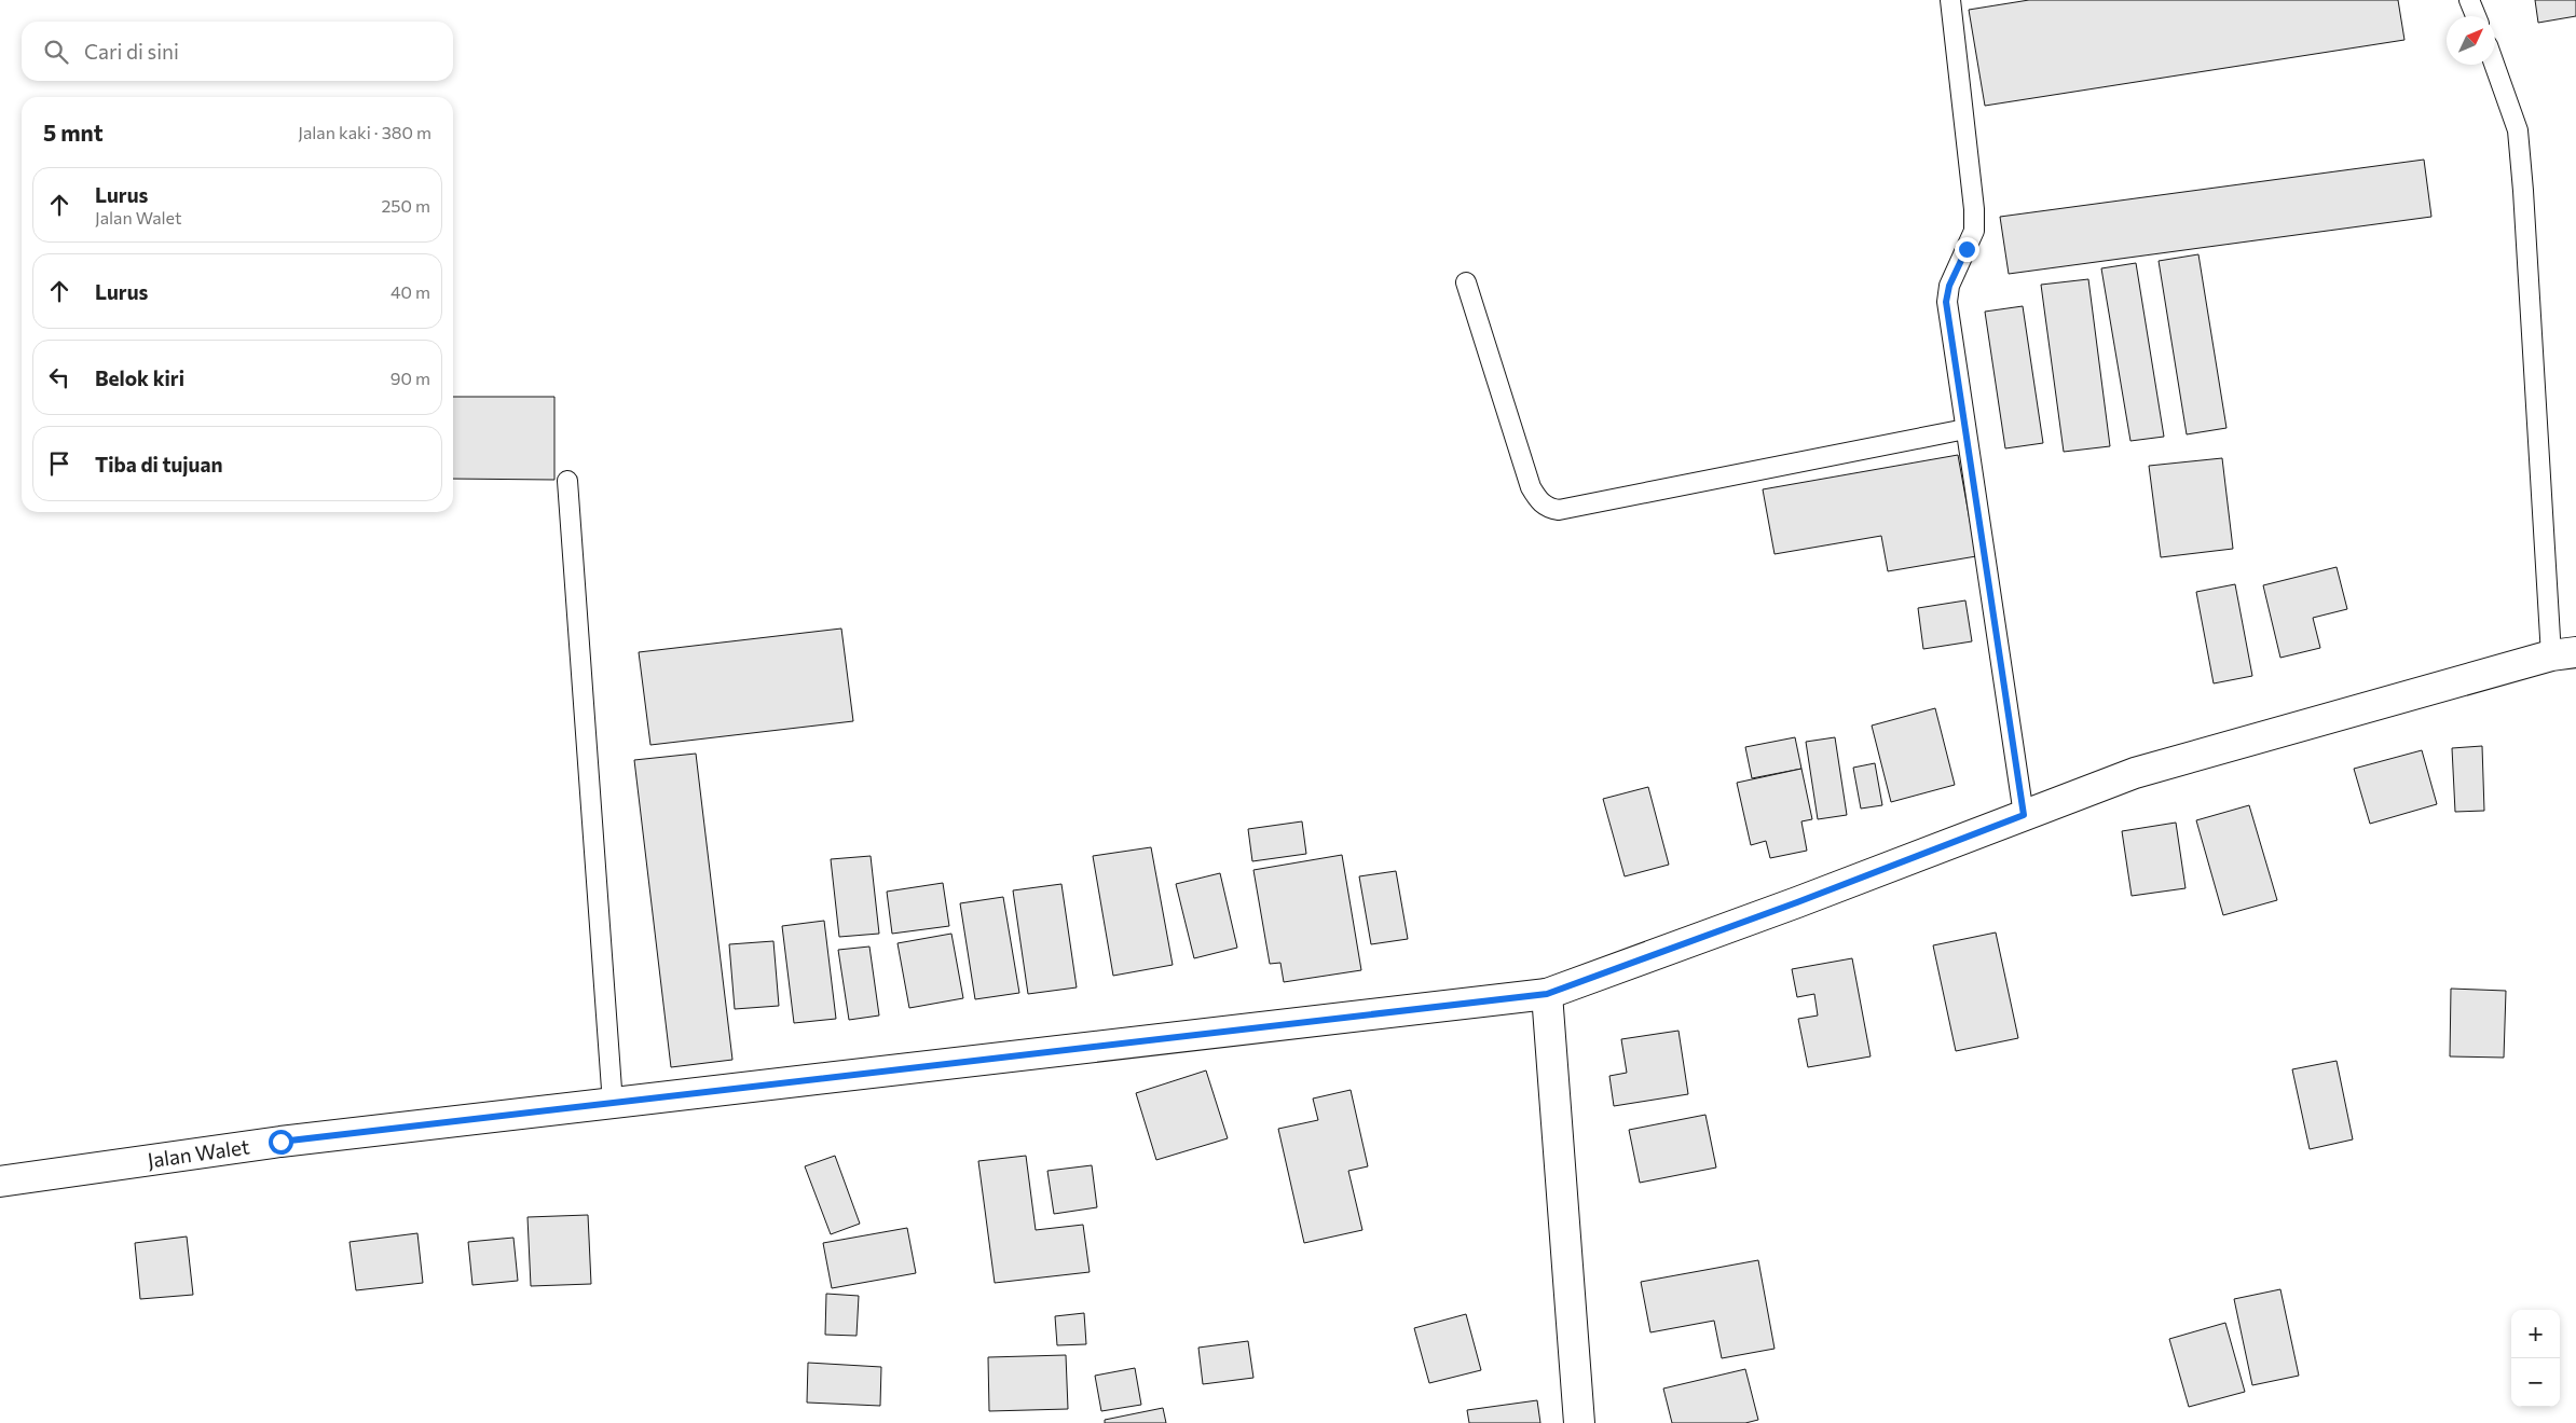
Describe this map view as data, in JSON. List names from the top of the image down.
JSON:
{
  "streets": {
    "street": ["Jalan Walet"]
  },
  "north": "top right",
  "page": {
    "search": "Cari di sini",
    "heading": ["5 mnt", "Jalan kaki · 380 m"],
    "list": [
      ["Lurus", "Jalan Walet", "250 m"],
      ["Lurus", "40 m"],
      ["Belok kiri", "90 m"],
      "Tiba di tujuan"
    ],
    "map_buttons": ["+", "−"]
  }
}
